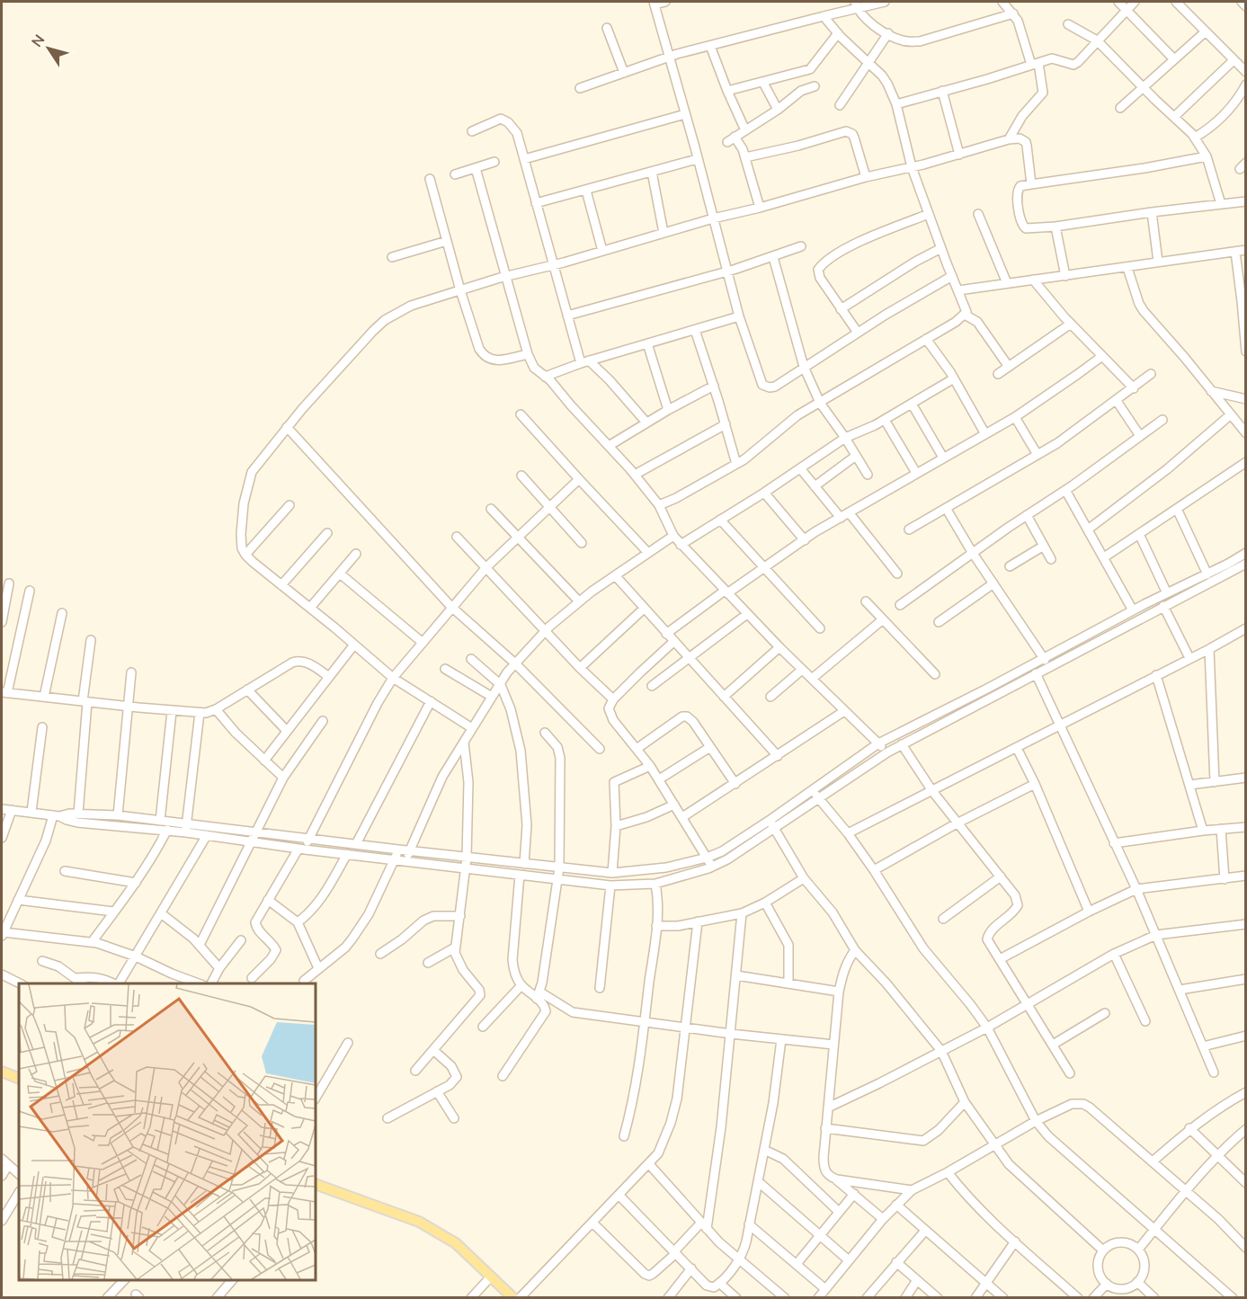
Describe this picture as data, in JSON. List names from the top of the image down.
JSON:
{
  "north": "top left"
}
